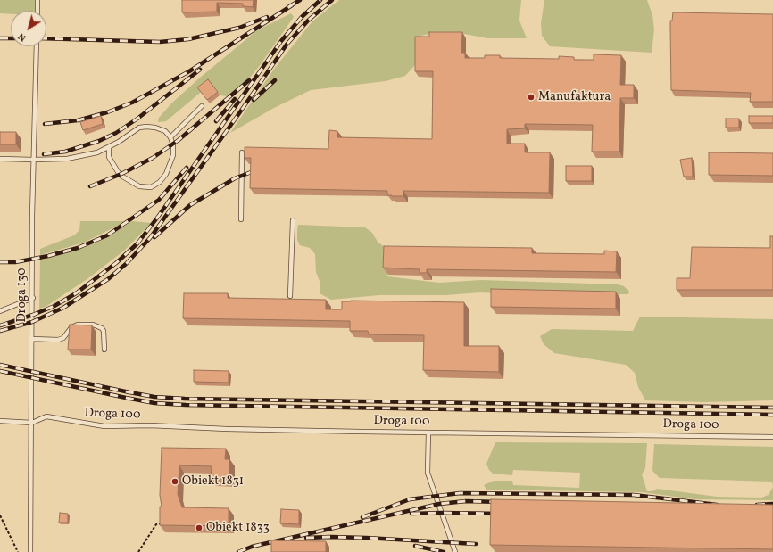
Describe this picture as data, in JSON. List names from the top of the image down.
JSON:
{
  "streets": {
    "lane": ["Droga 130", "Droga 100"]
  },
  "crossings": [
    ["Droga 130", "Droga 100"]
  ],
  "places": ["Manufaktura", "Obiekt 1831", "Obiekt 1833"],
  "north": "bottom left"
}
